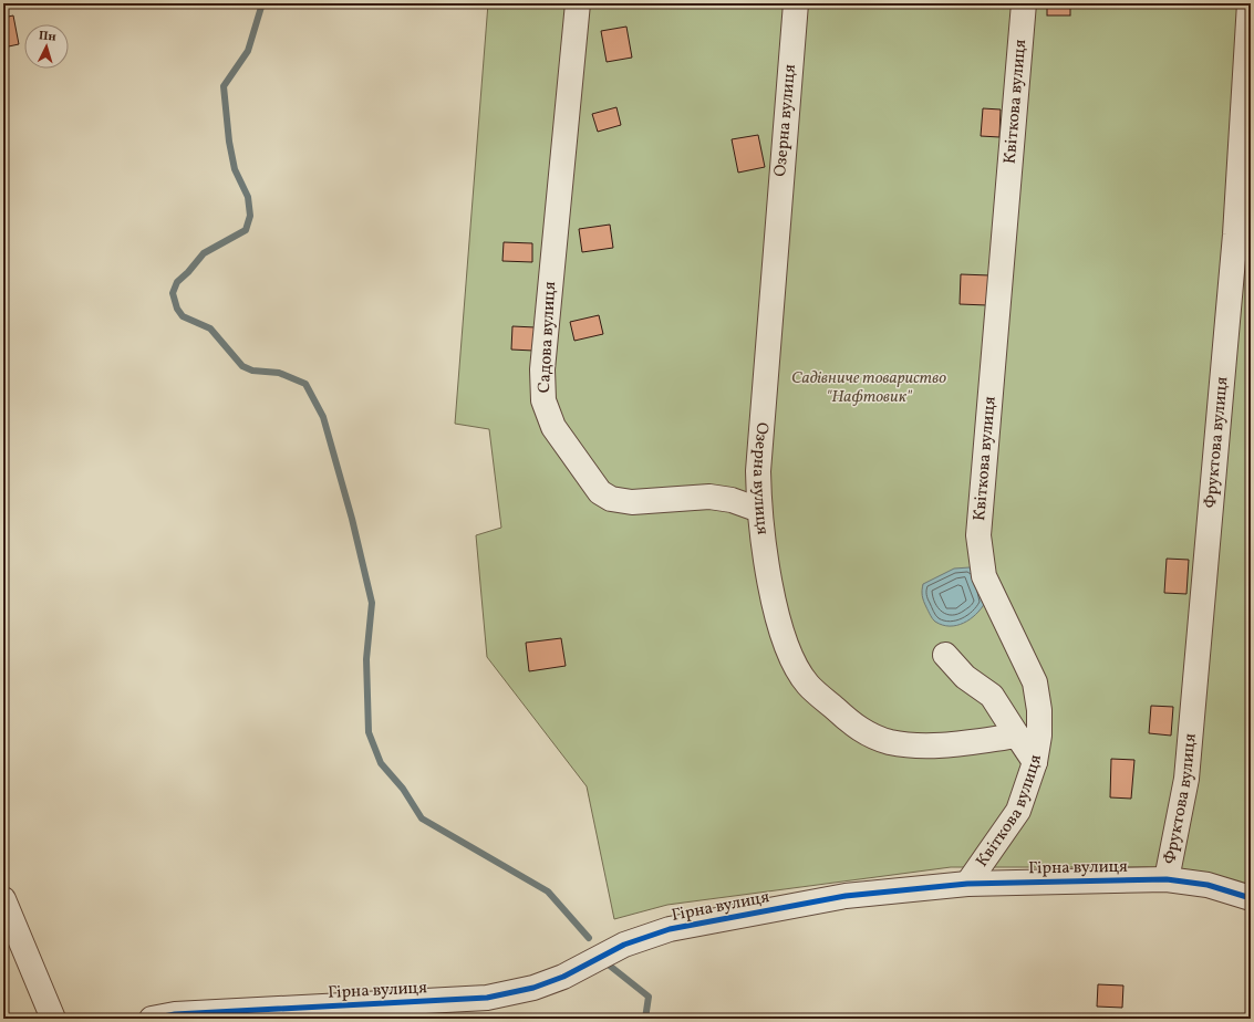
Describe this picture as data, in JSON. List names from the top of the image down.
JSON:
{
  "streets": {
    "street": [
      "Квіткова вулиця",
      "Озерна вулиця",
      "Садова вулиця",
      "Фруктова вулиця",
      "Гірна вулиця"
    ]
  },
  "crossings": [
    ["Квіткова вулиця", "Гірна вулиця"],
    ["Озерна вулиця", "Садова вулиця"],
    ["Фруктова вулиця", "Гірна вулиця"]
  ],
  "parks": ["Садівниче товариство \"Нафтовик\""],
  "north": "top"
}
